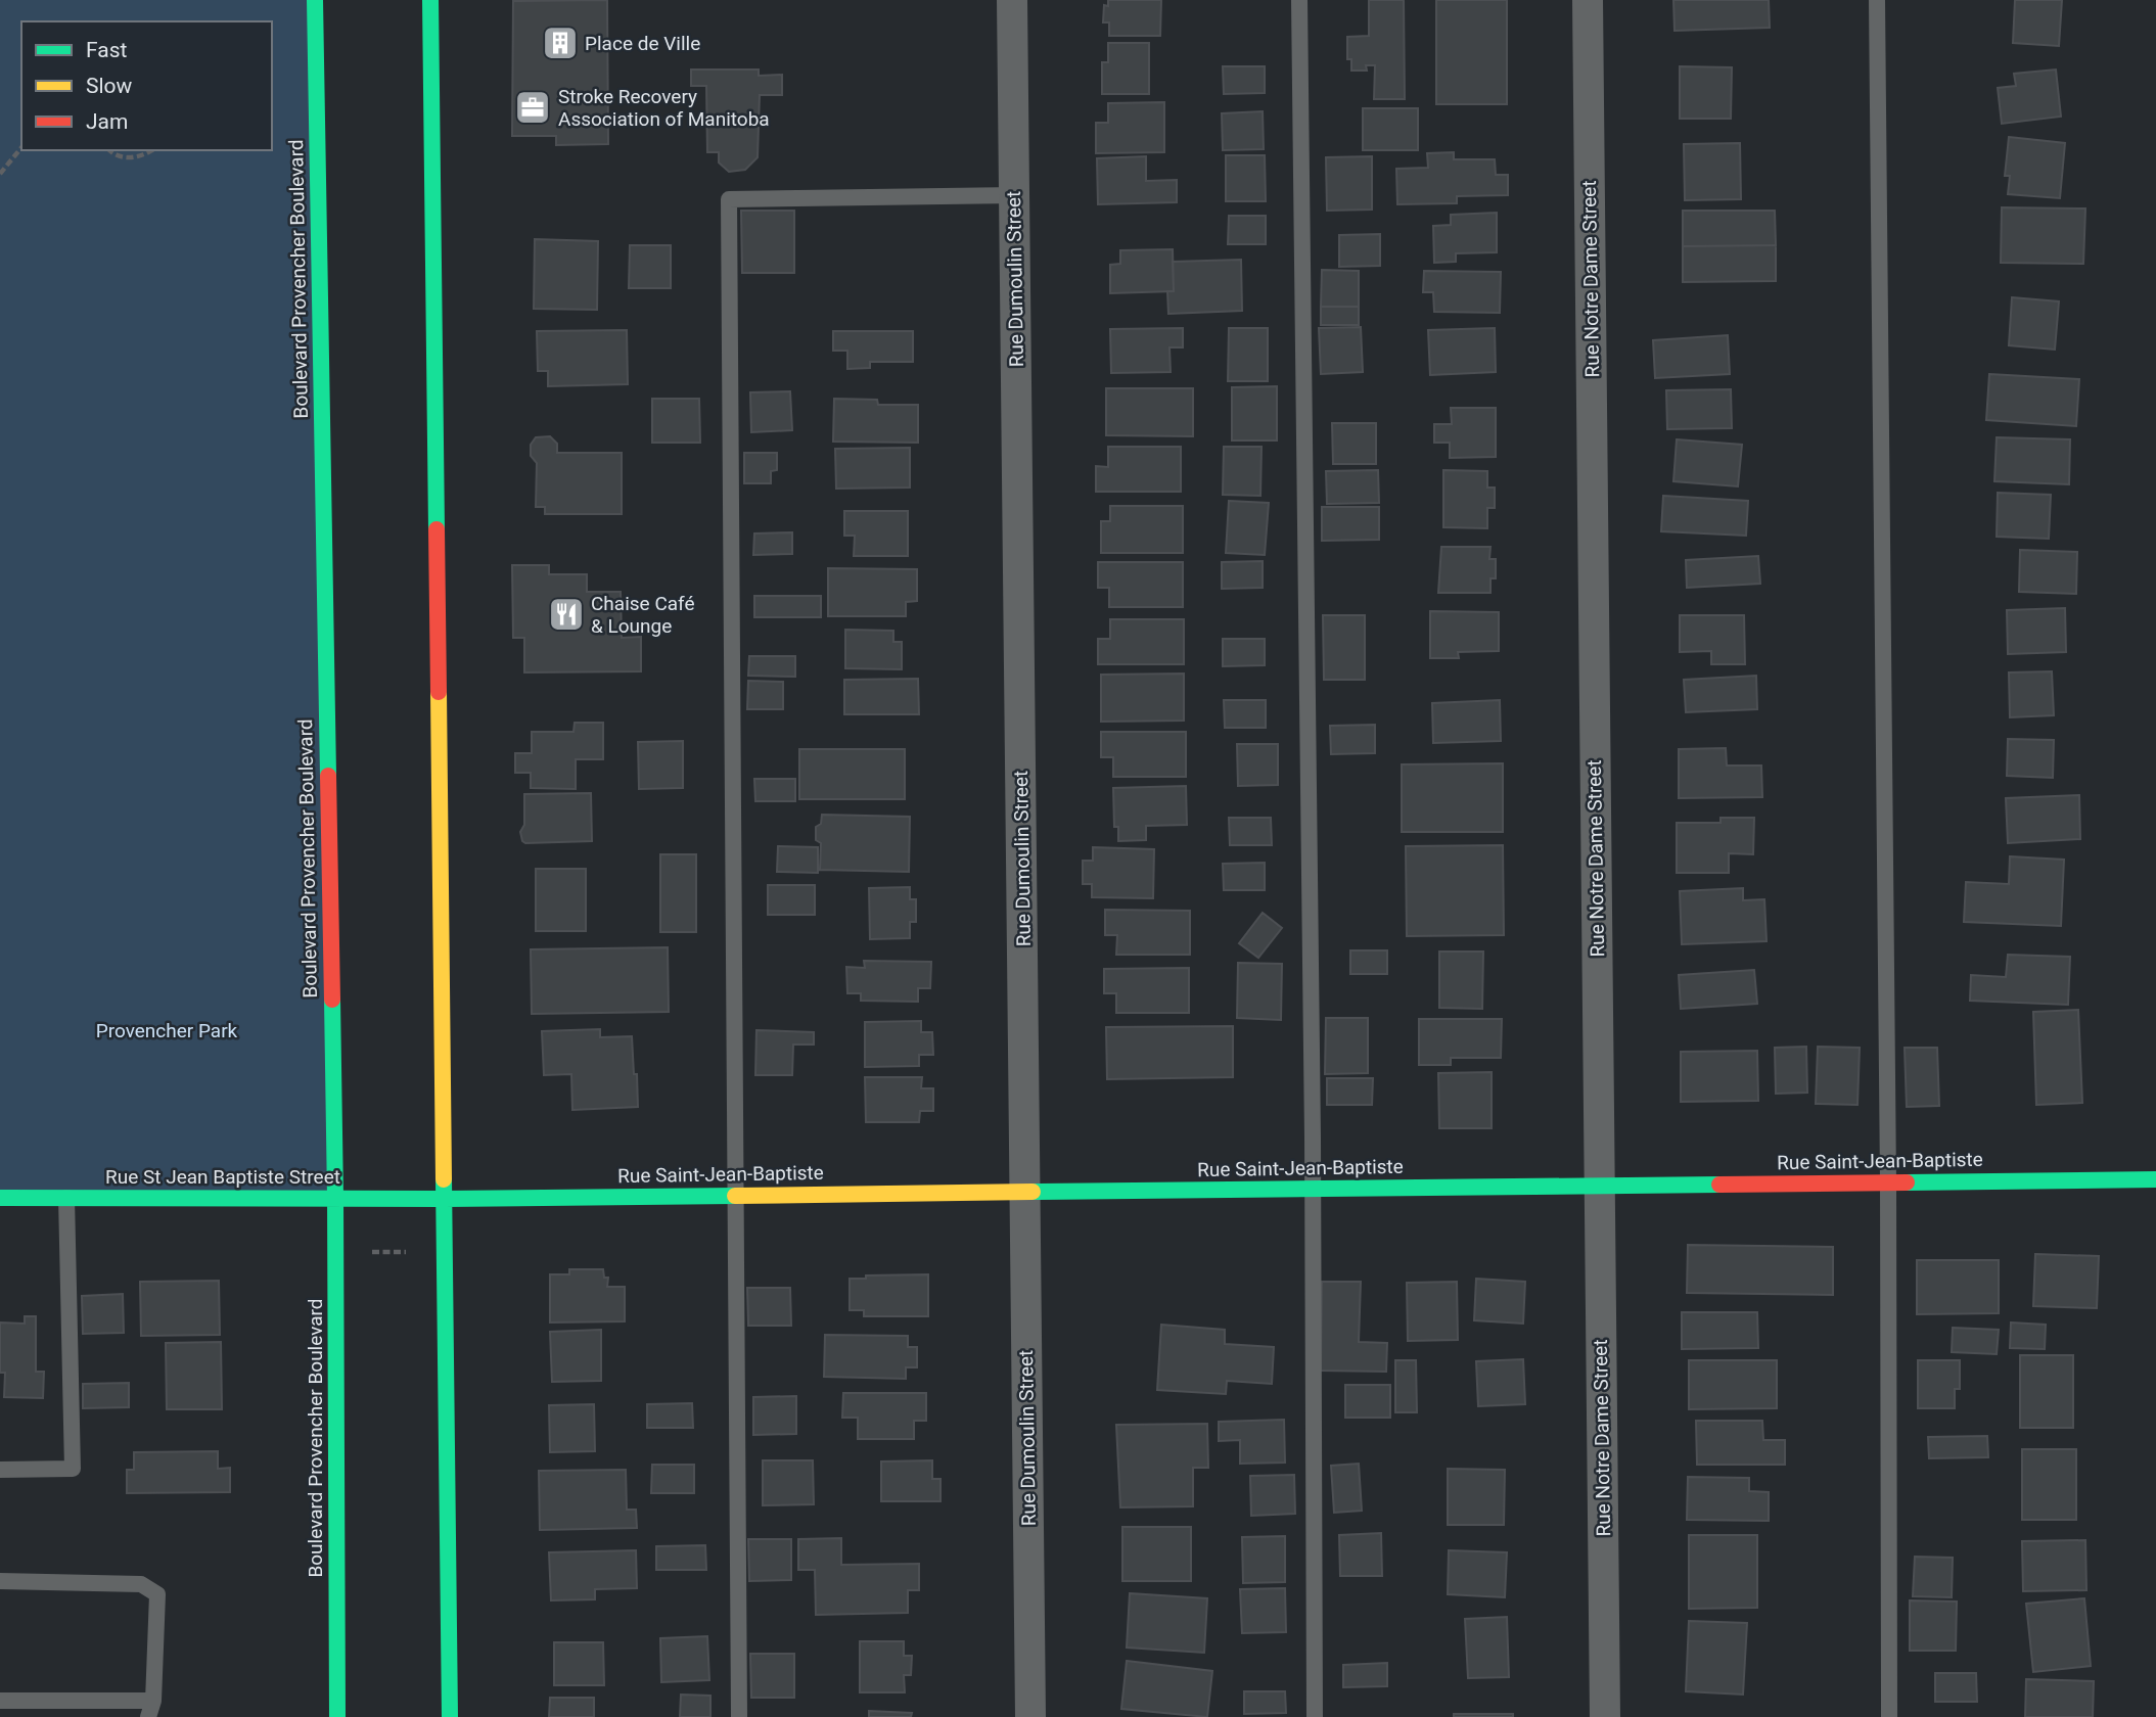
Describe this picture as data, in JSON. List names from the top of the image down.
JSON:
{
  "streets": {
    "main road": ["Boulevard Provencher Boulevard", "Rue Saint-Jean-Baptiste", "Rue St Jean Baptiste Street"],
    "street": ["Rue Dumoulin Street", "Rue Notre Dame Street"]
  },
  "crossings": [
    ["Boulevard Provencher Boulevard", "Rue St Jean Baptiste Street"],
    ["Rue Dumoulin Street", "Rue Saint-Jean-Baptiste"],
    ["Rue Notre Dame Street", "Rue Saint-Jean-Baptiste"],
    ["Rue Saint-Jean-Baptiste", "Rue St Jean Baptiste Street"]
  ],
  "parks": ["Provencher Park"],
  "places": {
    "building": ["Place de Ville"],
    "office": ["Stroke Recovery Association of Manitoba"],
    "restaurant": ["Chaise Café & Lounge"]
  },
  "legend": ["Fast", "Slow", "Jam"]
}
